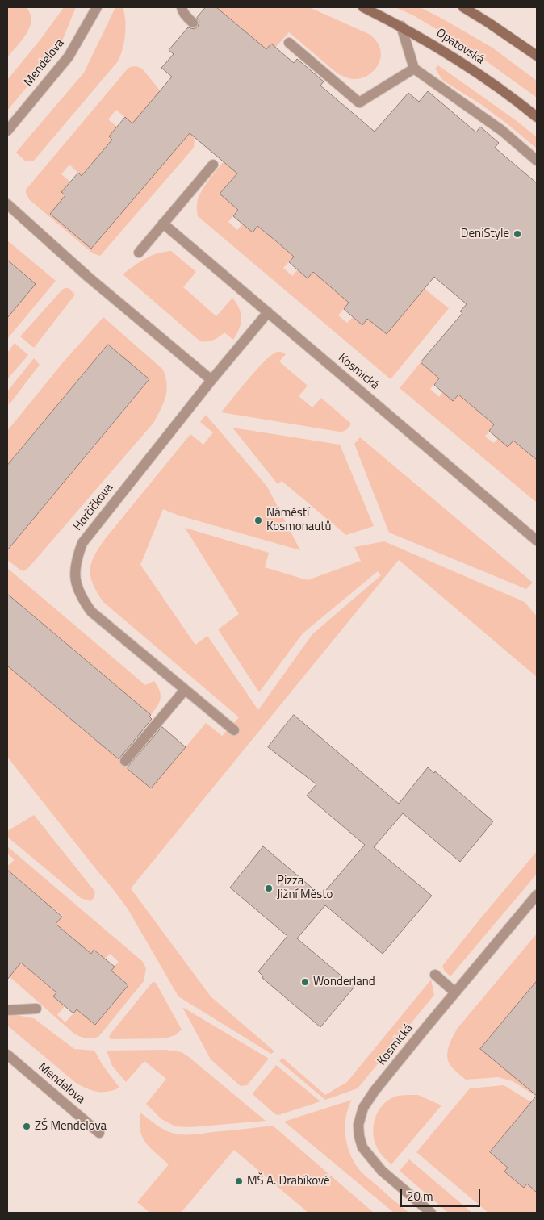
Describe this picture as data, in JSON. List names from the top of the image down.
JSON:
{
  "streets": {
    "main road": ["Opatovská"],
    "street": ["Mendelova", "Kosmická", "Horčičkova"]
  },
  "crossings": [
    ["Kosmická", "Horčičkova"]
  ],
  "places": [
    "DeniStyle",
    "Náměstí Kosmonautů",
    "Pizza Jižní Město",
    "Wonderland",
    "ZŠ Mendelova",
    "MŠ A. Drabíkové"
  ],
  "scale_bar": "20 m"
}
